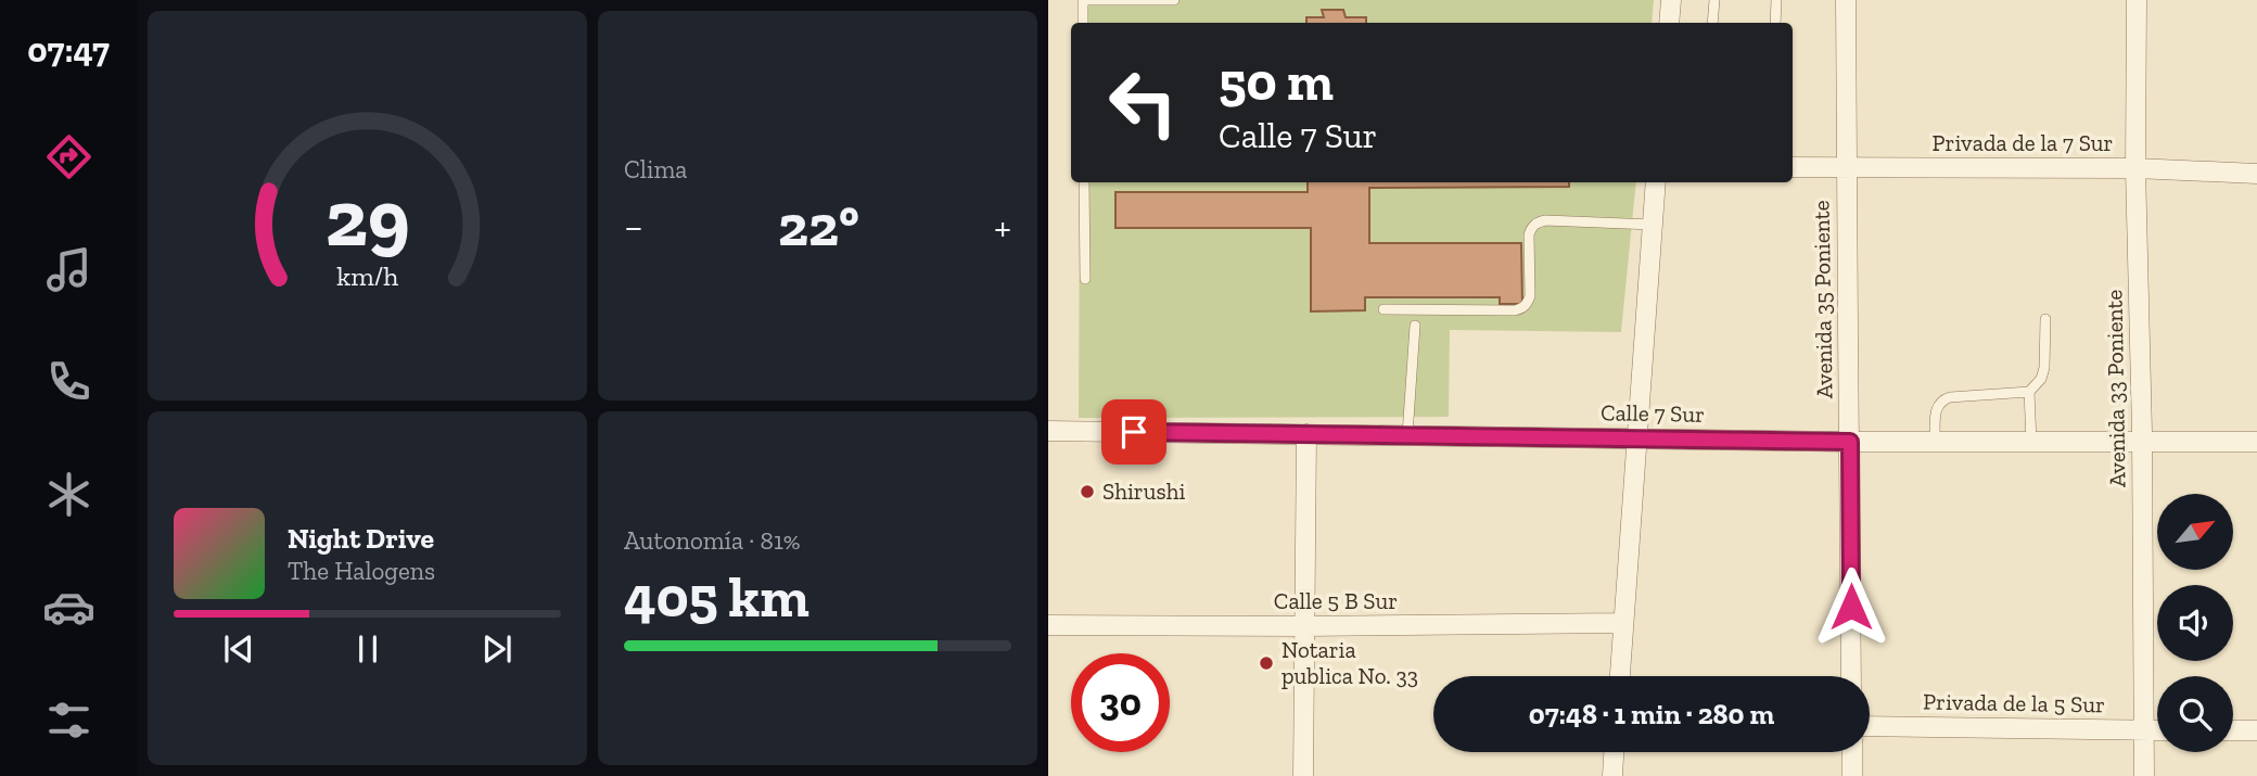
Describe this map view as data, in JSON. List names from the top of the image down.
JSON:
{
  "streets": {
    "street": [
      "Privada de la 7 Sur",
      "Avenida 35 Poniente",
      "Avenida 33 Poniente",
      "Calle 7 Sur",
      "Calle 5 B Sur",
      "Privada de la 5 Sur"
    ]
  },
  "crossings": [
    ["Privada de la 7 Sur", "Avenida 35 Poniente"],
    ["Privada de la 7 Sur", "Avenida 33 Poniente"],
    ["Avenida 35 Poniente", "Calle 7 Sur"],
    ["Avenida 33 Poniente", "Calle 7 Sur"],
    ["Avenida 33 Poniente", "Privada de la 5 Sur"]
  ],
  "places": ["Shirushi", "Notaria publica No. 33"],
  "north": "top right",
  "page": {
    "tabs": "07:47",
    "tile": [
      "Clima",
      ["Autonomía · 81%", "405 km"]
    ],
    "turn": ["50 m", "Calle 7 Sur"],
    "heat": ["−", "22°", "+"],
    "song": ["Night Drive", "The Halogens"],
    "limit": "30",
    "trip": "07:48 · 1 min · 280 m",
    "gauge": ["29", "km/h"]
  }
}
